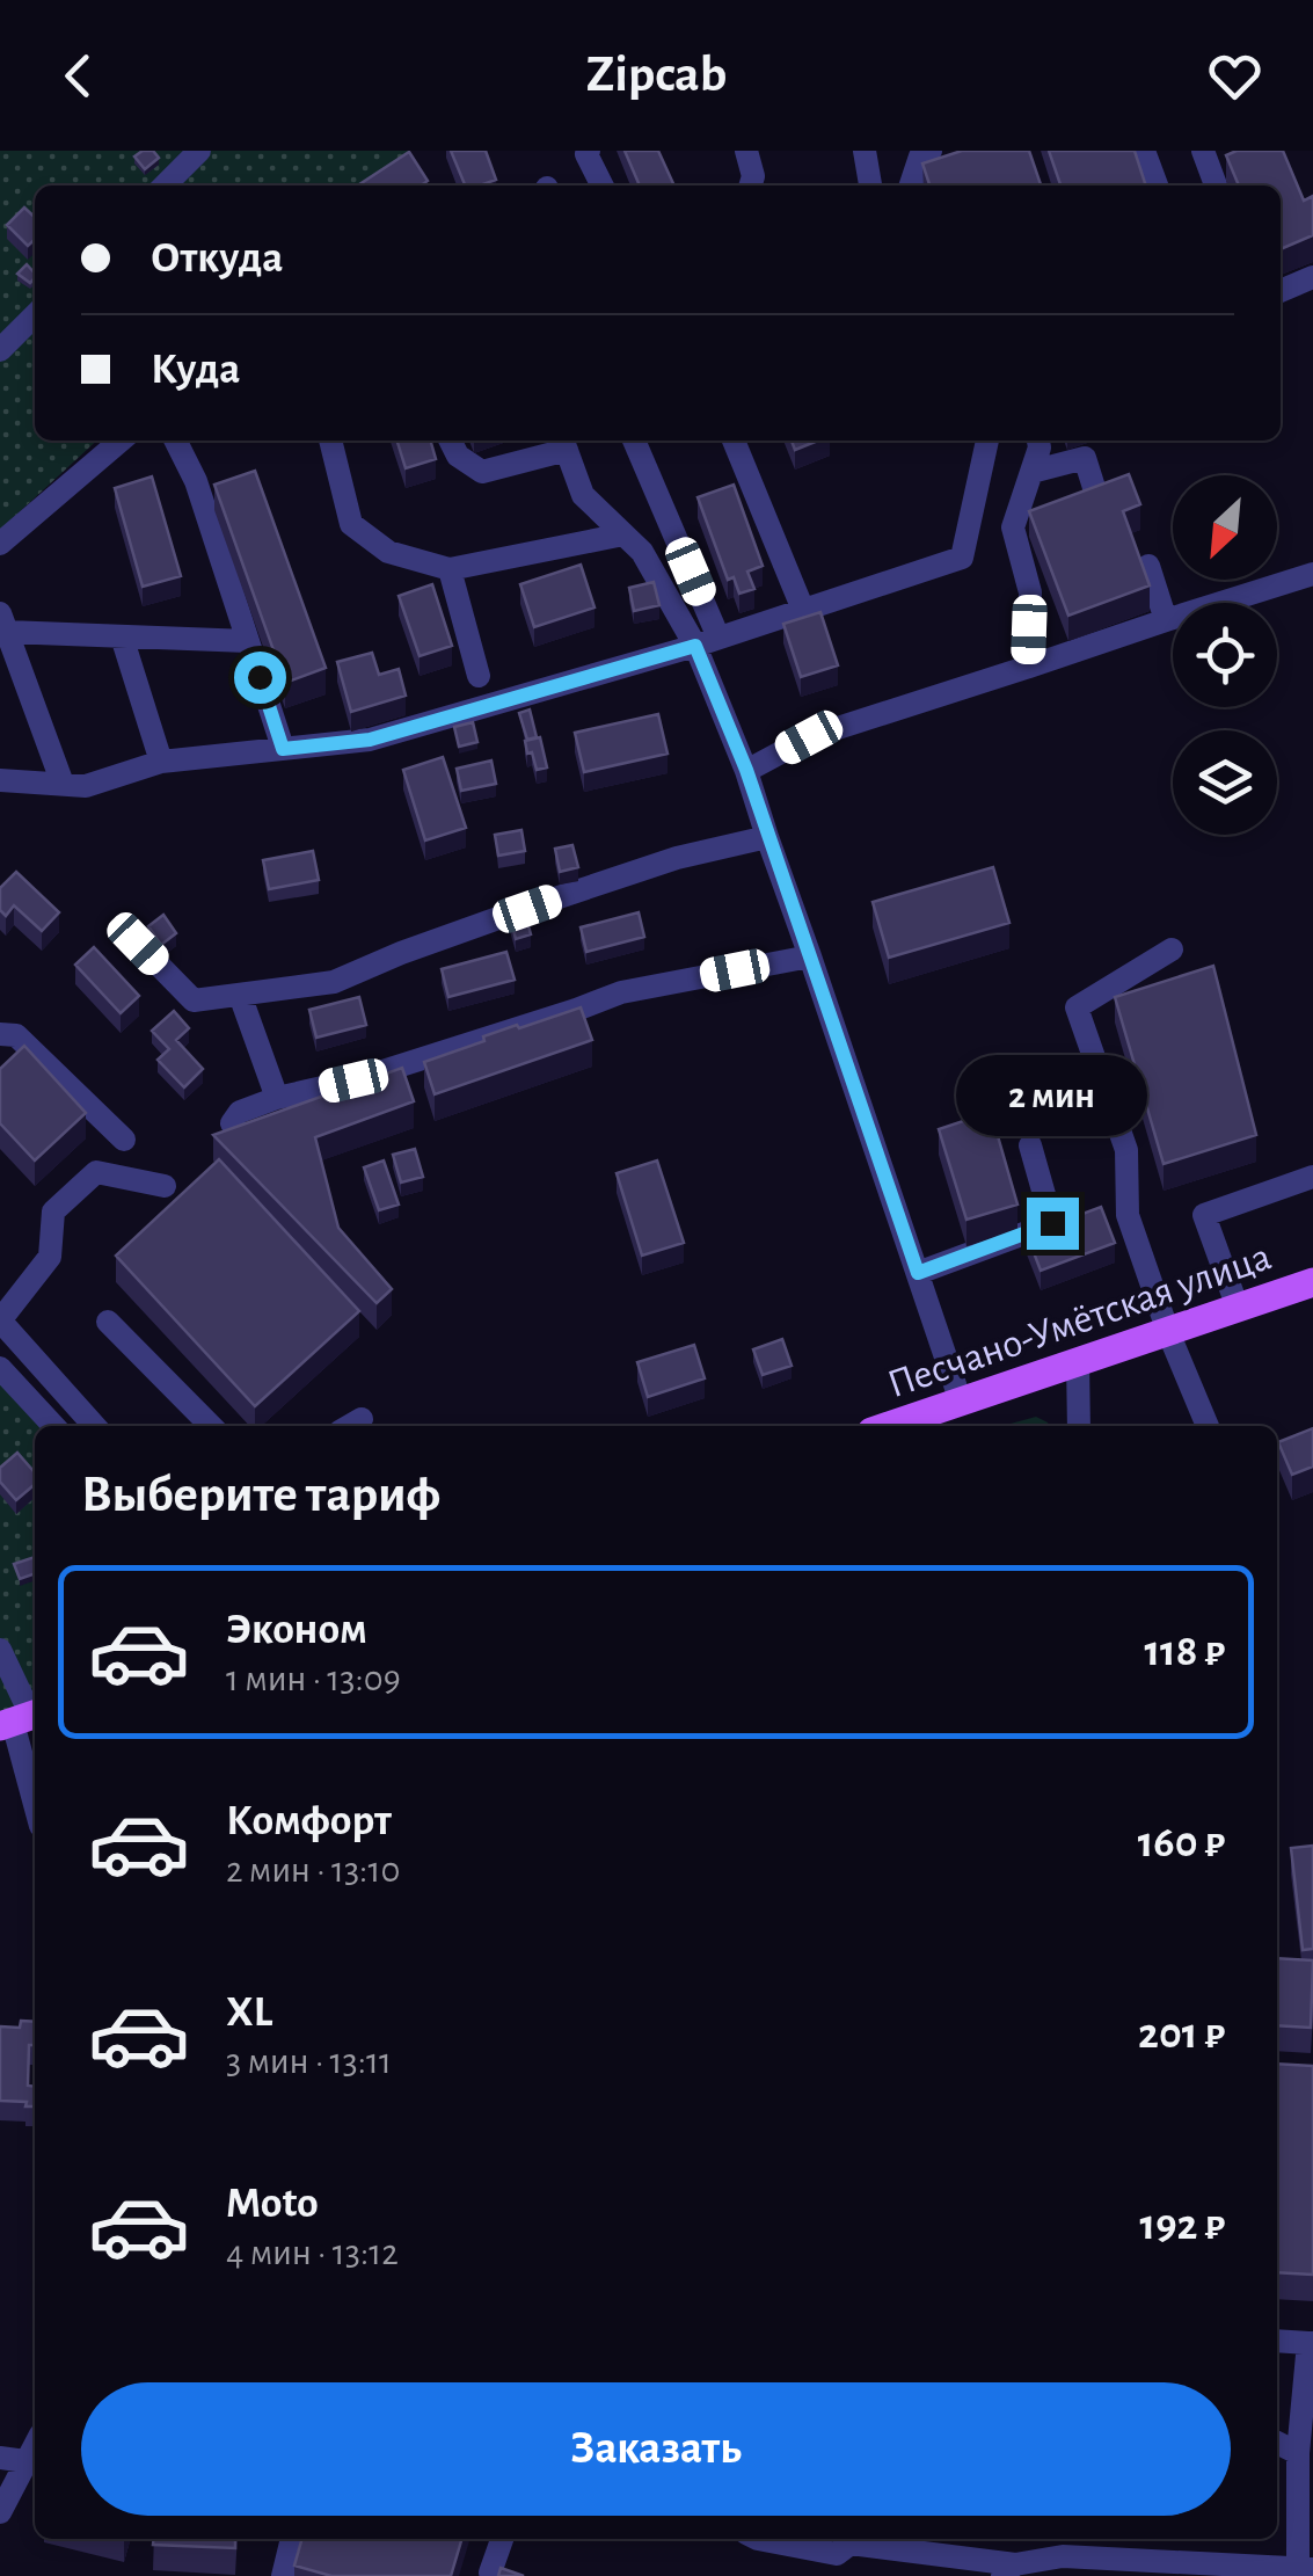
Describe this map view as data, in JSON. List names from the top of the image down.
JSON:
{
  "streets": {
    "main road": ["Песчано-Умётская улица"]
  },
  "north": "bottom left",
  "page": {
    "header": "Zipcab",
    "banner": ["Откуда", "Куда"],
    "bubble": "2 мин",
    "heading": "Выберите тариф",
    "list": [
      {
        "name": "Эконом",
        "note": "1 мин · 13:09",
        "value": "118 ₽"
      },
      {
        "name": "Комфорт",
        "note": "2 мин · 13:10",
        "value": "160 ₽"
      },
      {
        "name": "XL",
        "note": "3 мин · 13:11",
        "value": "201 ₽"
      },
      {
        "name": "Moto",
        "note": "4 мин · 13:12",
        "value": "192 ₽"
      }
    ],
    "buttons": "Заказать"
  }
}
